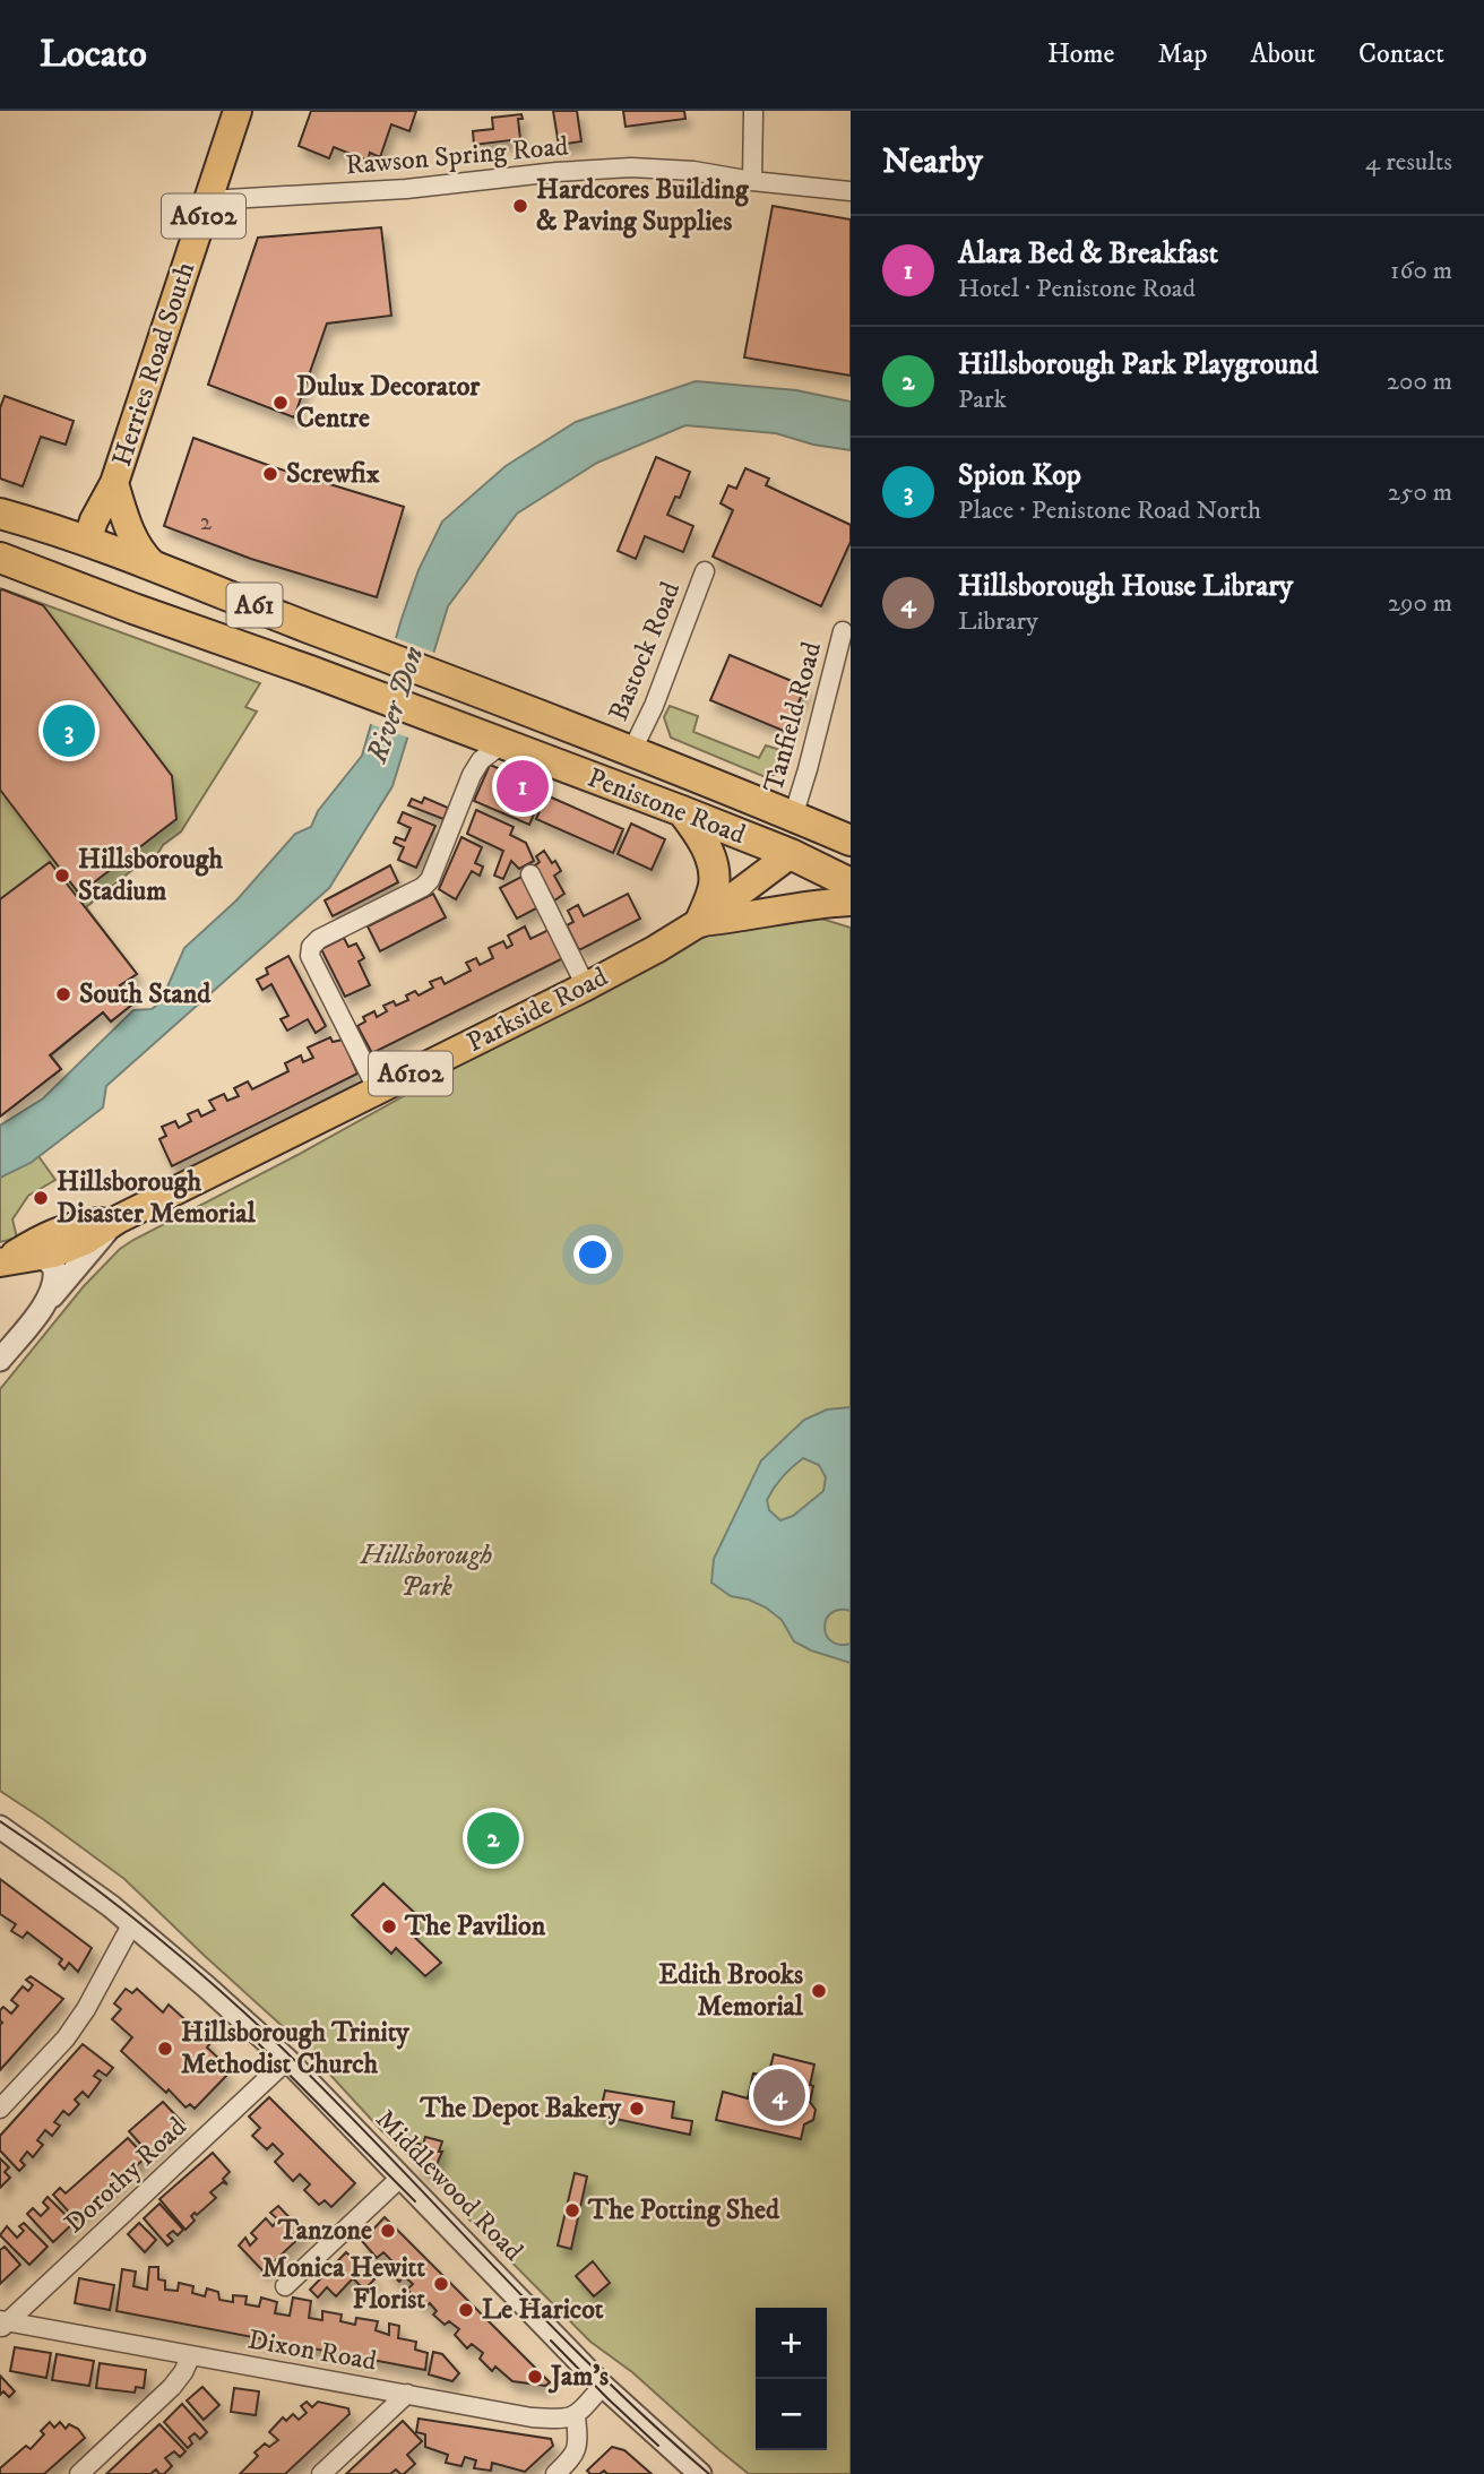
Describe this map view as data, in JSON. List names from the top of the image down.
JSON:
{
  "streets": {
    "highway": ["A61", "Penistone Road"],
    "main road": ["A6102", "Herries Road South", "Parkside Road"],
    "street": [
      "Rawson Spring Road",
      "Bastock Road",
      "Tanfield Road",
      "Dorothy Road",
      "Middlewood Road",
      "Dixon Road"
    ]
  },
  "crossings": [
    ["Rawson Spring Road", "Herries Road South"],
    ["Herries Road South", "A61"],
    ["Herries Road South", "Penistone Road"],
    ["A61", "Penistone Road"],
    ["Bastock Road", "Penistone Road"],
    ["Tanfield Road", "Penistone Road"],
    ["Penistone Road", "Parkside Road"],
    ["Dorothy Road", "Middlewood Road"],
    ["Dorothy Road", "Dixon Road"]
  ],
  "water": ["River Don"],
  "parks": ["Hillsborough Park"],
  "places": [
    "Hardcores Building & Paving Supplies",
    "Dulux Decorator Centre",
    "Screwfix",
    "Hillsborough Stadium",
    "South Stand",
    "Hillsborough Disaster Memorial",
    "The Pavilion",
    "Edith Brooks Memorial",
    "Hillsborough Trinity Methodist Church",
    "The Depot Bakery",
    "The Potting Shed",
    "Tanzone",
    "Monica Hewitt Florist",
    "Le Haricot",
    "Jam's"
  ],
  "house_numbers": ["2"],
  "page": {
    "header": "Locato",
    "nav": [
      "Home",
      "Map",
      "About",
      "Contact"
    ],
    "heading": ["Nearby", "4 results"],
    "list": [
      {
        "mark": "1",
        "name": "Alara Bed & Breakfast",
        "note": "Hotel · Penistone Road",
        "value": "160 m"
      },
      {
        "mark": "2",
        "name": "Hillsborough Park Playground",
        "note": "Park",
        "value": "200 m"
      },
      {
        "mark": "3",
        "name": "Spion Kop",
        "note": "Place · Penistone Road North",
        "value": "250 m"
      },
      {
        "mark": "4",
        "name": "Hillsborough House Library",
        "note": "Library",
        "value": "290 m"
      }
    ],
    "pins": [
      "3",
      "1",
      "2",
      "4"
    ],
    "map_buttons": ["+", "−"]
  }
}
